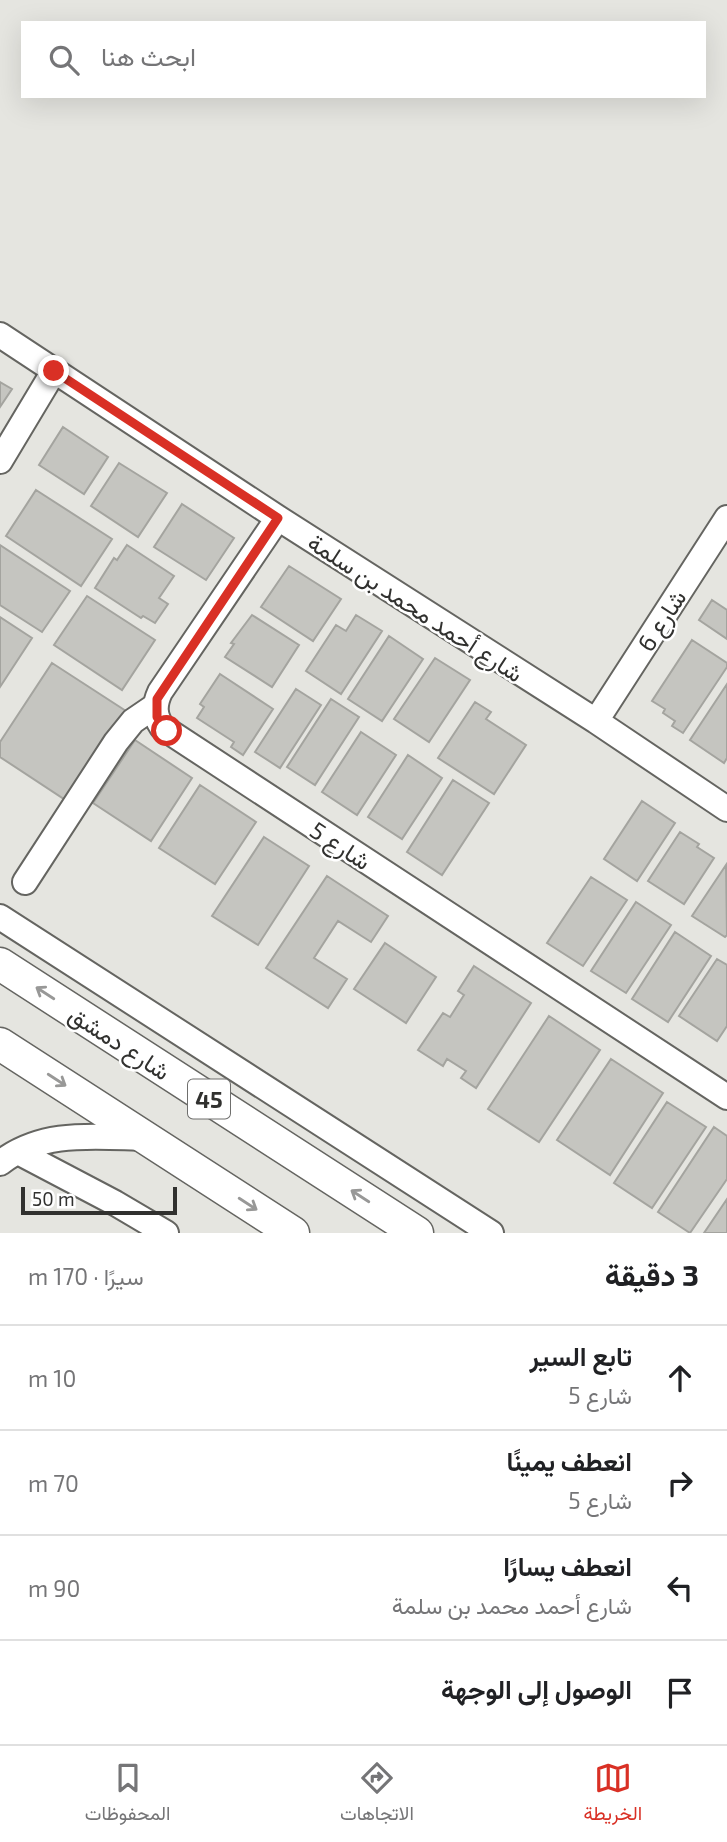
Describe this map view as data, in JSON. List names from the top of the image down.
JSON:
{
  "streets": {
    "main road": ["شارع دمشق", "45"],
    "street": ["شارع أحمد محمد بن سلمة", "شارع 6", "شارع 5"]
  },
  "crossings": [
    ["شارع أحمد محمد بن سلمة", "شارع 6"]
  ],
  "scale_bar": "50 m",
  "page": {
    "search": "ابحث هنا",
    "scale": "50 m",
    "heading": ["3 دقيقة", "سيرًا · 170 m"],
    "list": [
      ["تابع السير", "شارع 5", "10 m"],
      ["انعطف يمينًا", "شارع 5", "70 m"],
      ["انعطف يسارًا", "شارع أحمد محمد بن سلمة", "90 m"],
      "الوصول إلى الوجهة"
    ],
    "nav": ["الخريطة", "الاتجاهات", "المحفوظات"]
  }
}
